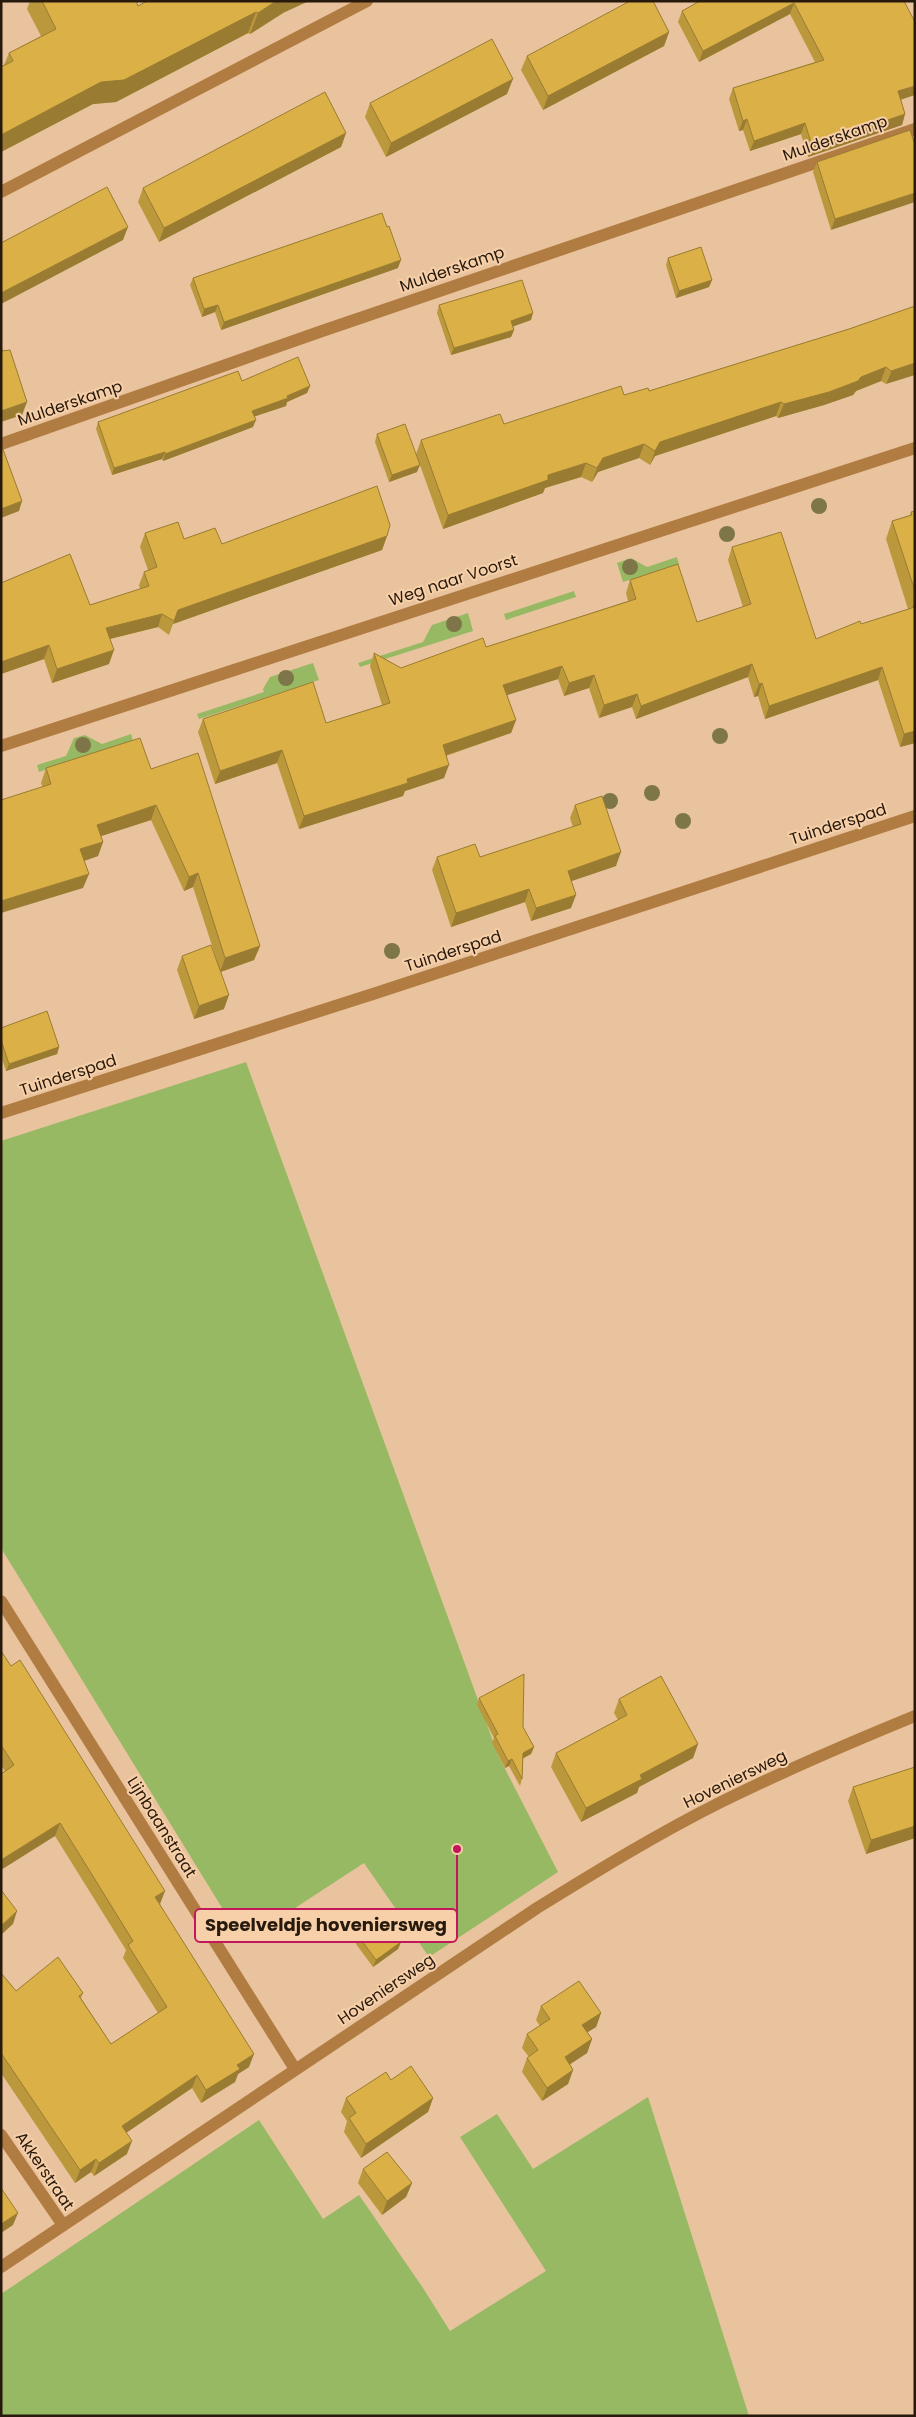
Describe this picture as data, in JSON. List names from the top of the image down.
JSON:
{
  "streets": {
    "street": [
      "Mulderskamp",
      "Weg naar Voorst",
      "Tuinderspad",
      "Hoveniersweg",
      "Lijnbaanstraat",
      "Akkerstraat"
    ]
  },
  "crossings": [
    ["Hoveniersweg", "Lijnbaanstraat"],
    ["Hoveniersweg", "Akkerstraat"]
  ],
  "places": ["Speelveldje hoveniersweg"]
}
